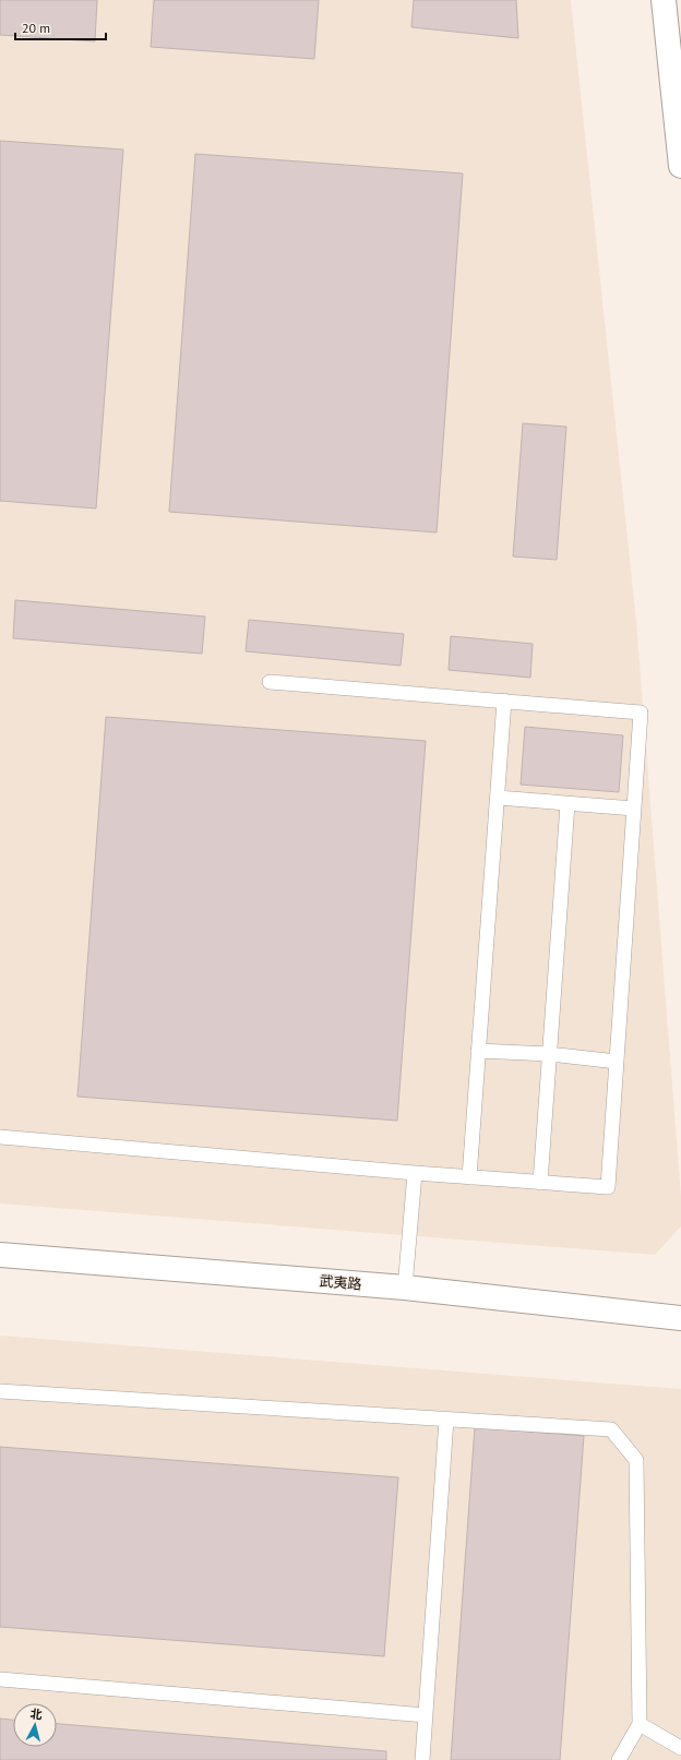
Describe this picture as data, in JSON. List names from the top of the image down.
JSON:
{
  "streets": {
    "street": ["武夷路"]
  },
  "scale_bar": "20 m",
  "north": "top"
}
